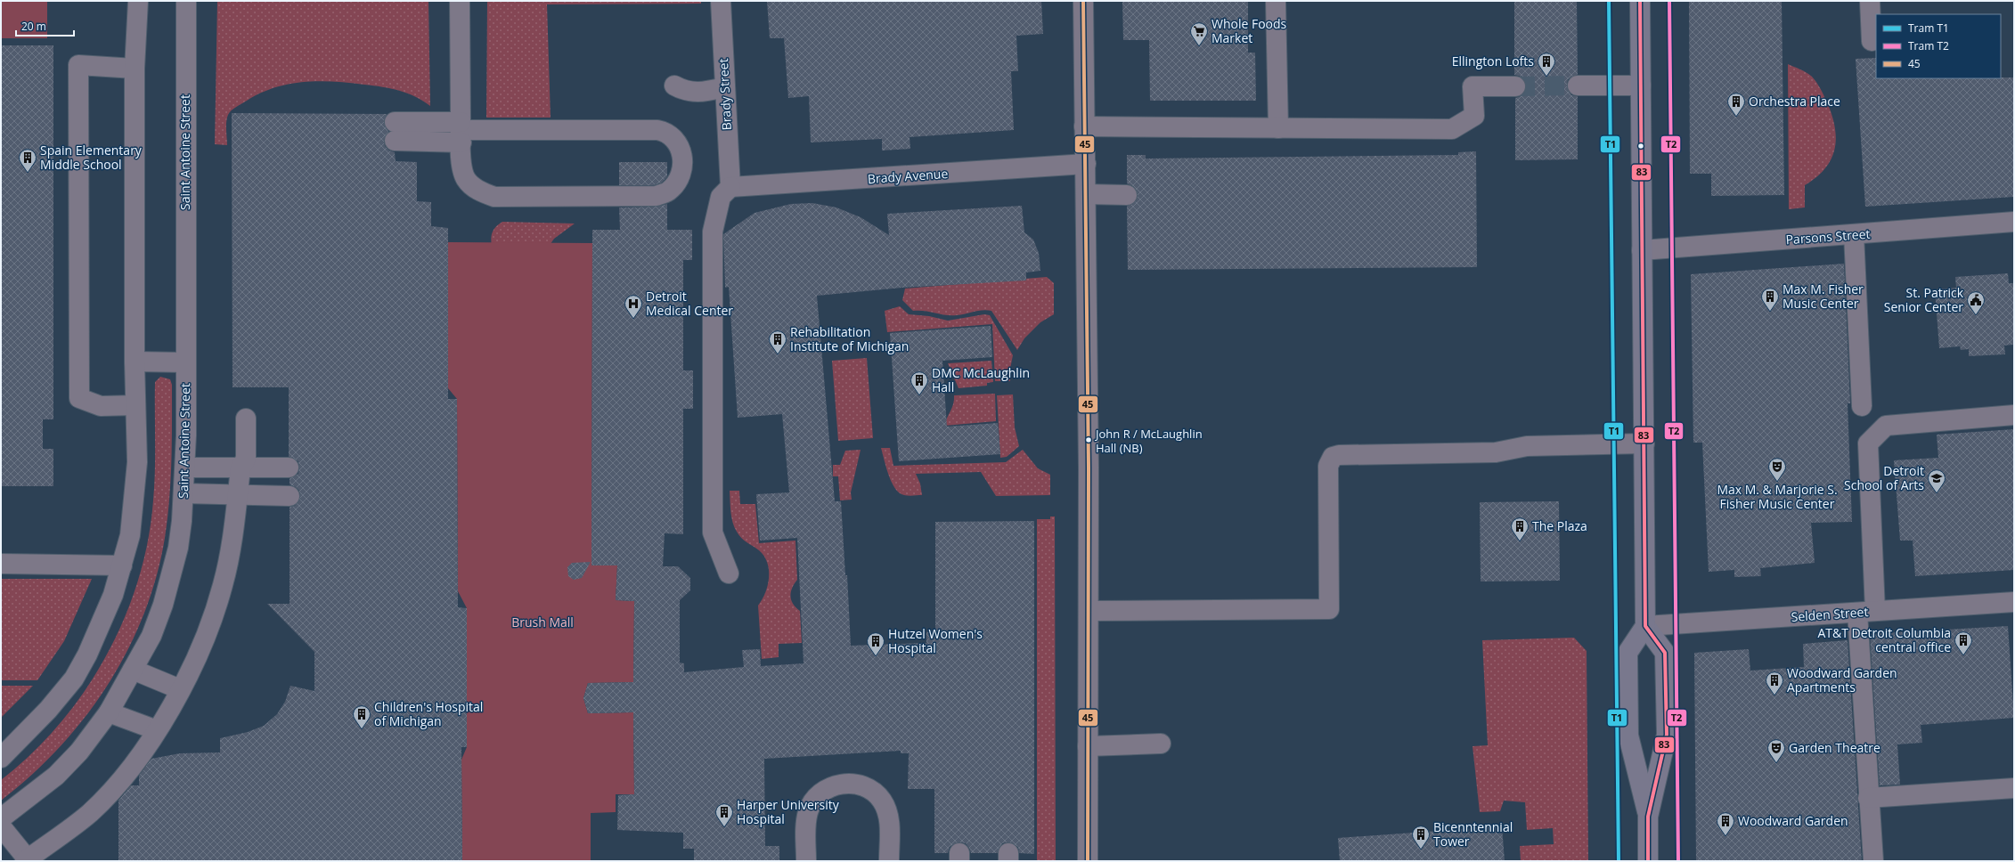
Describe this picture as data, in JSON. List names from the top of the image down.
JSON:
{
  "streets": {
    "street": [
      "Brady Street",
      "Saint Antoine Street",
      "Brady Avenue",
      "Parsons Street",
      "Selden Street"
    ]
  },
  "crossings": [
    ["Brady Street", "Brady Avenue"]
  ],
  "parks": ["Brush Mall"],
  "places": {
    "supermarket": ["Whole Foods Market"],
    "building": [
      "Ellington Lofts",
      "Orchestra Place",
      "Spain Elementary Middle School",
      "Max M. Fisher Music Center",
      "Rehabilitation Institute of Michigan",
      "DMC McLaughlin Hall",
      "The Plaza",
      "AT&T Detroit Columbia central office",
      "Hutzel Women's Hospital",
      "Woodward Garden Apartments",
      "Children's Hospital of Michigan",
      "Harper University Hospital",
      "Woodward Garden",
      "Bicenntennial Tower"
    ],
    "public building": ["St. Patrick Senior Center"],
    "hospital": ["Detroit Medical Center"],
    "other": ["John R / McLaughlin Hall (NB)"],
    "theatre": ["Max M. & Marjorie S. Fisher Music Center", "Garden Theatre"],
    "school or university": ["Detroit School of Arts"]
  },
  "lines": [
    "tram line T1",
    "tram line T2",
    "transit line 45",
    "transit line 83"
  ],
  "legend": ["Tram T1", "Tram T2", "45"],
  "scale_bar": "20 m"
}
